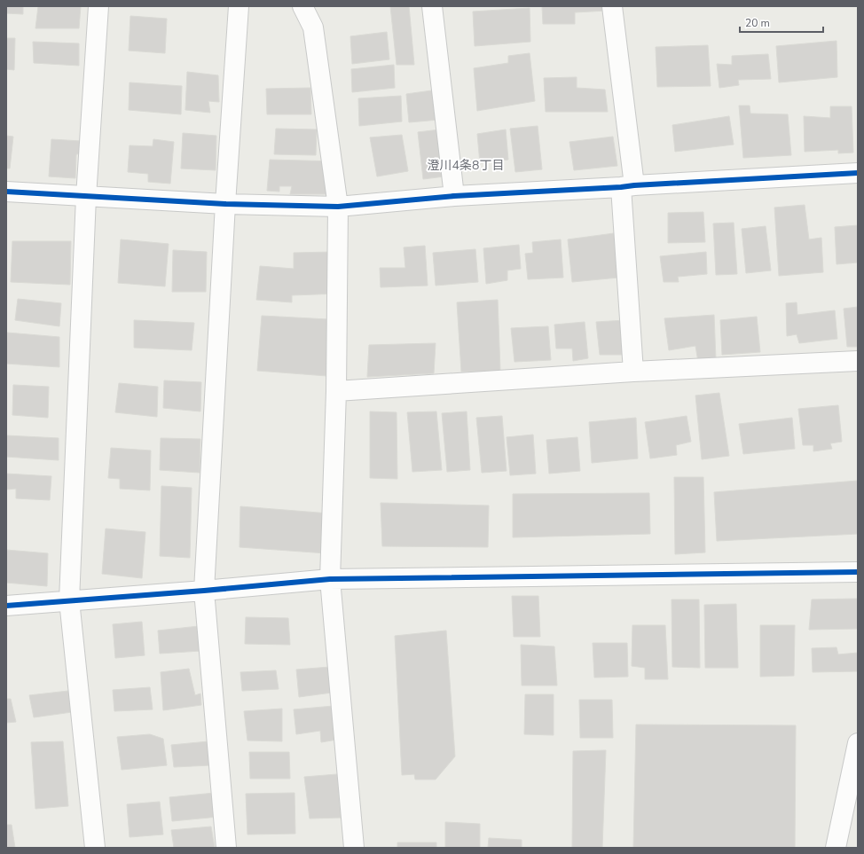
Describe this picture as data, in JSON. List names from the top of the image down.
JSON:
{
  "districts": ["澄川4条8丁目"],
  "scale_bar": "20 m"
}
